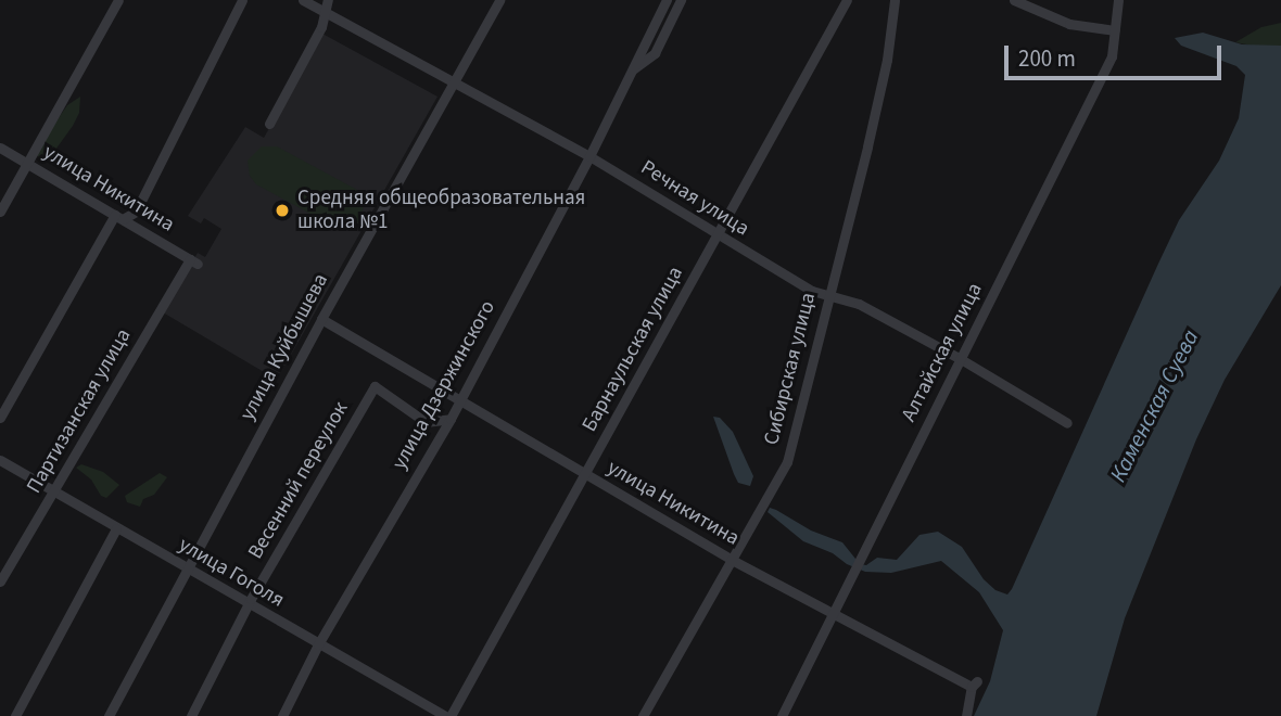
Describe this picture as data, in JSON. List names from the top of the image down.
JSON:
{
  "streets": {
    "street": [
      "улица Никитина",
      "Речная улица",
      "улица Куйбышева",
      "Барнаульская улица",
      "Алтайская улица",
      "Сибирская улица",
      "улица Дзержинского",
      "Партизанская улица",
      "Весенний переулок",
      "улица Гоголя"
    ]
  },
  "crossings": [
    ["улица Никитина", "улица Куйбышева"],
    ["улица Никитина", "Барнаульская улица"],
    ["улица Никитина", "Алтайская улица"],
    ["улица Никитина", "Сибирская улица"],
    ["улица Никитина", "улица Дзержинского"],
    ["улица Никитина", "Партизанская улица"],
    ["Речная улица", "улица Куйбышева"],
    ["Речная улица", "Барнаульская улица"],
    ["Речная улица", "Алтайская улица"],
    ["Речная улица", "Сибирская улица"],
    ["Речная улица", "улица Дзержинского"],
    ["улица Куйбышева", "улица Гоголя"],
    ["Барнаульская улица", "улица Гоголя"],
    ["улица Дзержинского", "Весенний переулок"],
    ["улица Дзержинского", "улица Гоголя"],
    ["Партизанская улица", "улица Гоголя"],
    ["Весенний переулок", "улица Гоголя"]
  ],
  "water": ["Каменская Суева"],
  "places": ["Средняя общеобразовательная школа №1"],
  "scale_bar": "200 m"
}
